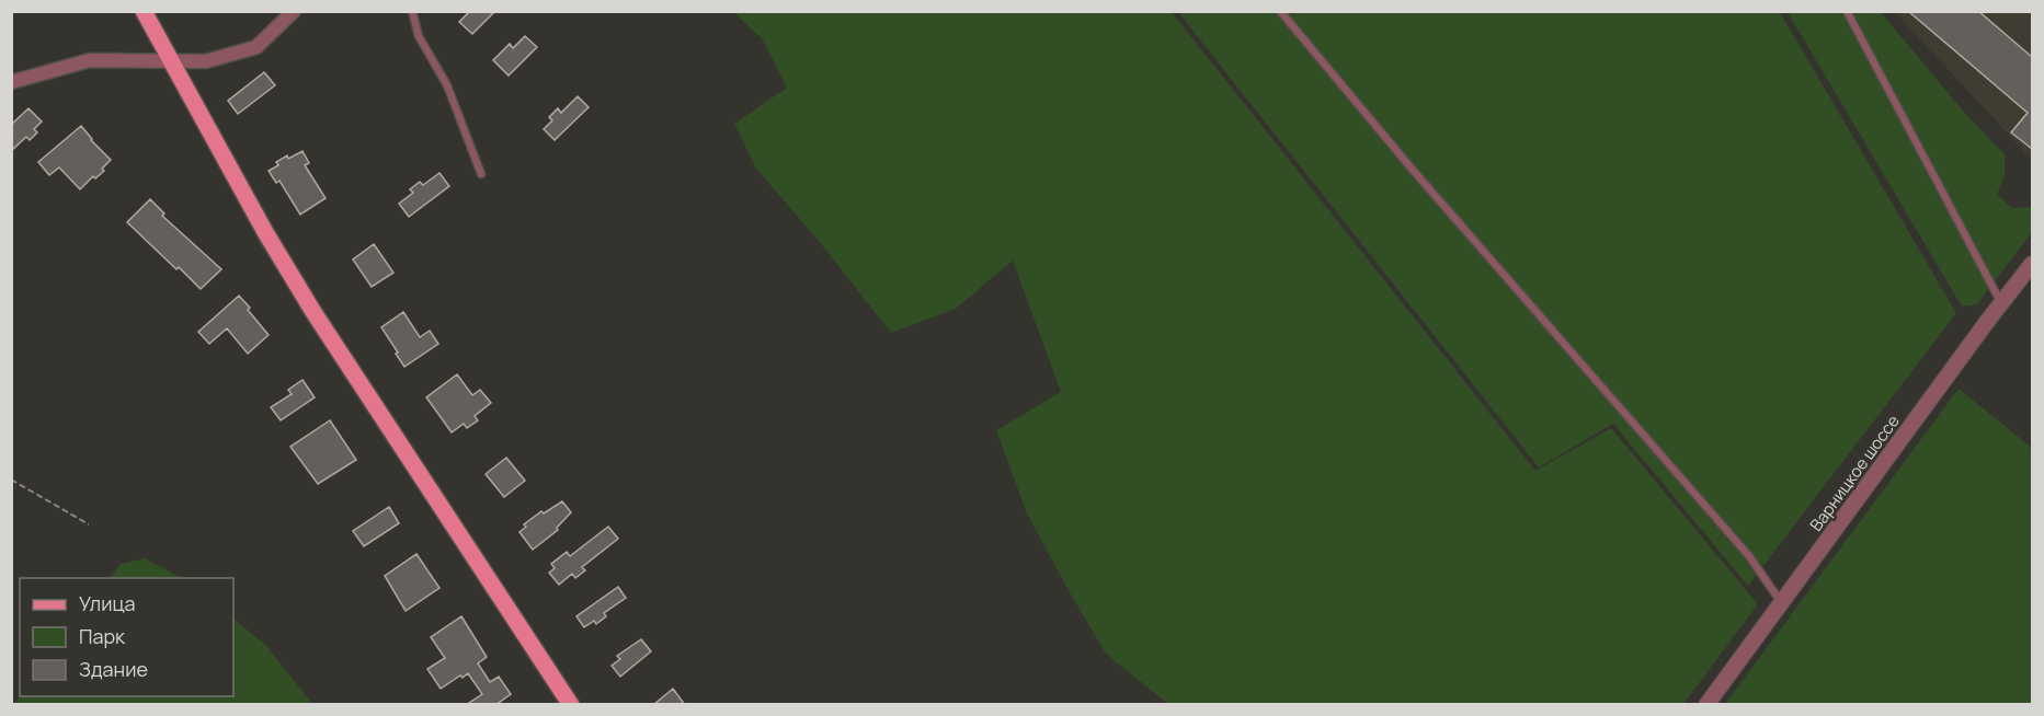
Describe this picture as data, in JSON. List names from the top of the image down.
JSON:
{
  "streets": {
    "street": ["Варницкое шоссе"]
  },
  "legend": ["Улица", "Парк", "Здание"]
}
